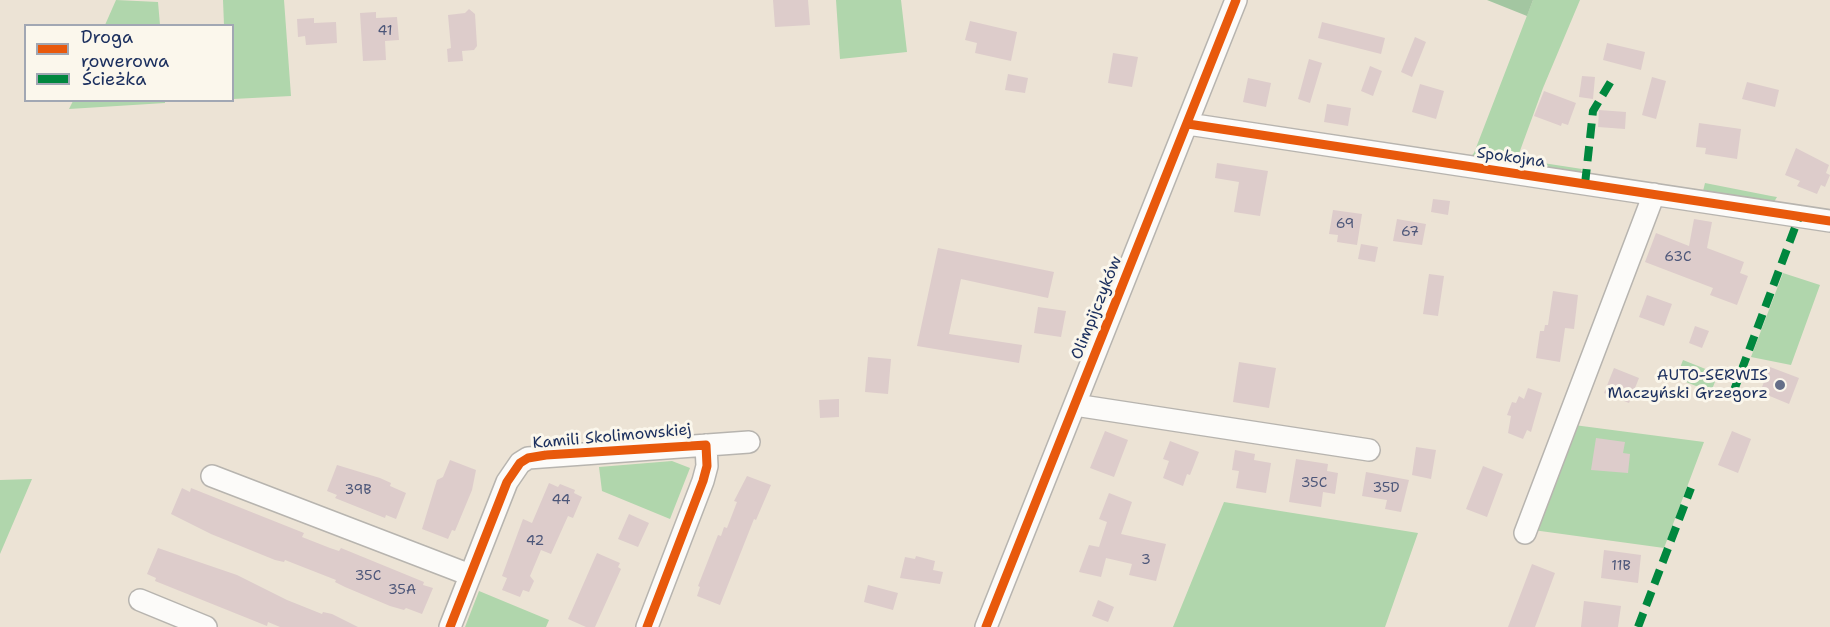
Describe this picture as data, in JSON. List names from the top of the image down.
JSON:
{
  "streets": {
    "street": ["Spokojna", "Olimpijczyków", "Kamili Skolimowskiej"]
  },
  "crossings": [
    ["Spokojna", "Olimpijczyków"]
  ],
  "places": ["AUTO-SERWIS Maczyński Grzegorz"],
  "house_numbers": [
    "41",
    "69",
    "67",
    "63C",
    "35C",
    "35D",
    "39B",
    "44",
    "42",
    "3",
    "11B",
    "35C",
    "35A"
  ],
  "legend": ["Droga rowerowa", "Ścieżka"]
}
